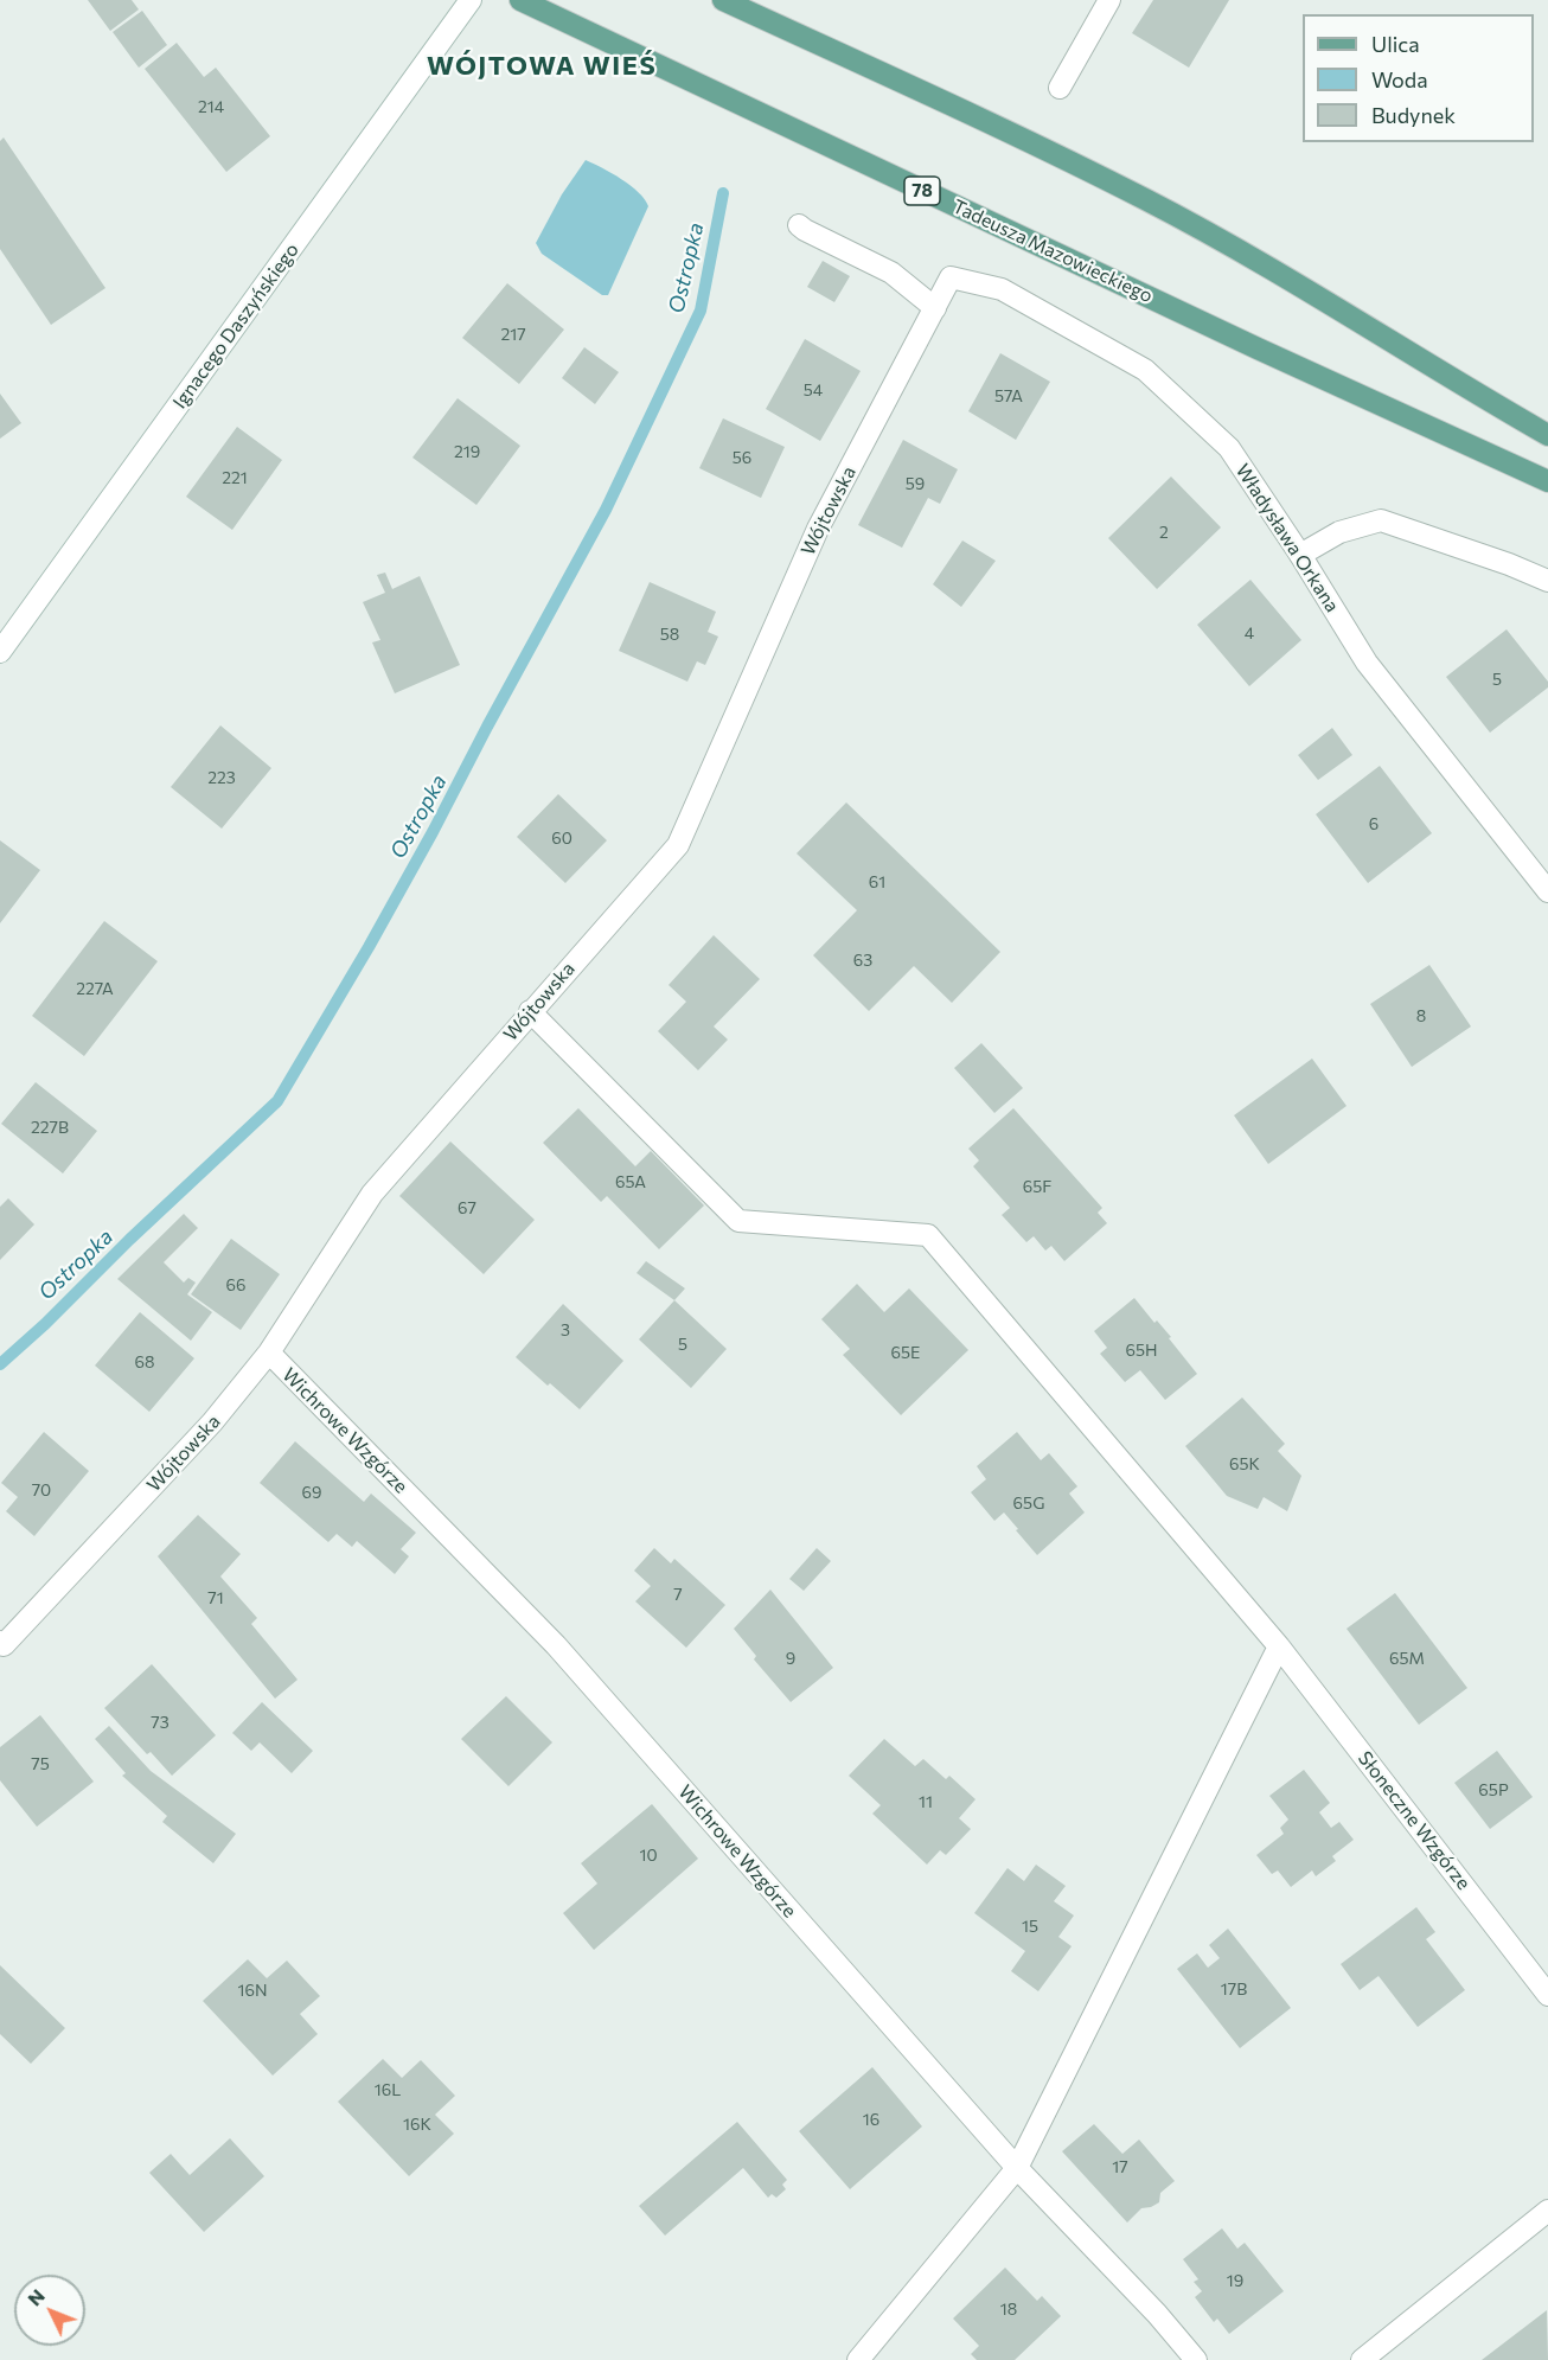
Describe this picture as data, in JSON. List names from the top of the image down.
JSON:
{
  "streets": {
    "main road": ["78", "Tadeusza Mazowieckiego"],
    "street": [
      "Ignacego Daszyńskiego",
      "Wójtowska",
      "Władysława Orkana",
      "Wichrowe Wzgórze",
      "Słoneczne Wzgórze"
    ]
  },
  "crossings": [
    ["Wójtowska", "Władysława Orkana"],
    ["Wójtowska", "Wichrowe Wzgórze"],
    ["Wójtowska", "Słoneczne Wzgórze"]
  ],
  "districts": ["WÓJTOWA WIEŚ"],
  "water": ["Ostropka"],
  "house_numbers": [
    "214",
    "217",
    "54",
    "57A",
    "219",
    "56",
    "221",
    "59",
    "2",
    "4",
    "58",
    "5",
    "223",
    "6",
    "60",
    "61",
    "63",
    "227A",
    "8",
    "227B",
    "65A",
    "65F",
    "67",
    "66",
    "3",
    "5",
    "65H",
    "65E",
    "68",
    "65K",
    "70",
    "69",
    "65G",
    "7",
    "71",
    "9",
    "65M",
    "73",
    "75",
    "65P",
    "11",
    "10",
    "15",
    "17B",
    "16N",
    "16L",
    "16",
    "16K",
    "17",
    "19",
    "18"
  ],
  "legend": ["Ulica", "Woda", "Budynek"],
  "north": "top left"
}
